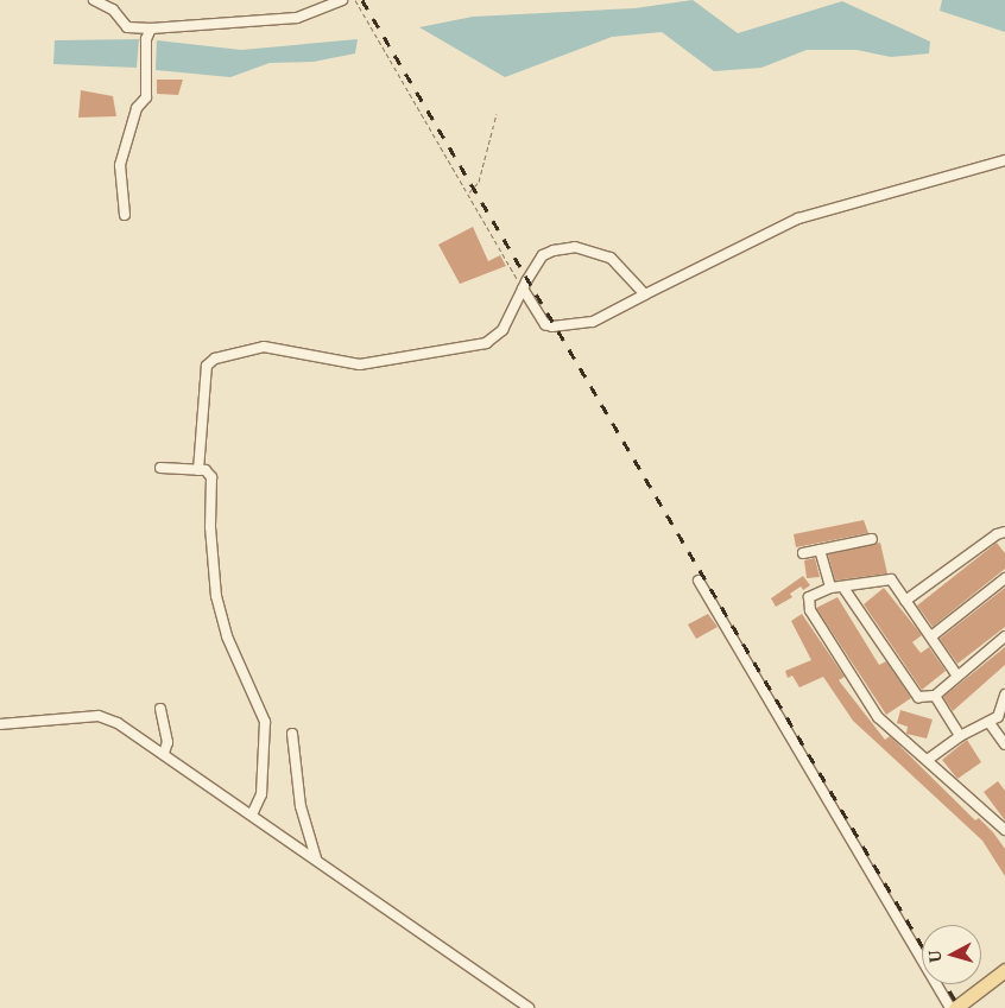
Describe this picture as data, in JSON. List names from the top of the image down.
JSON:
{
  "north": "left"
}
